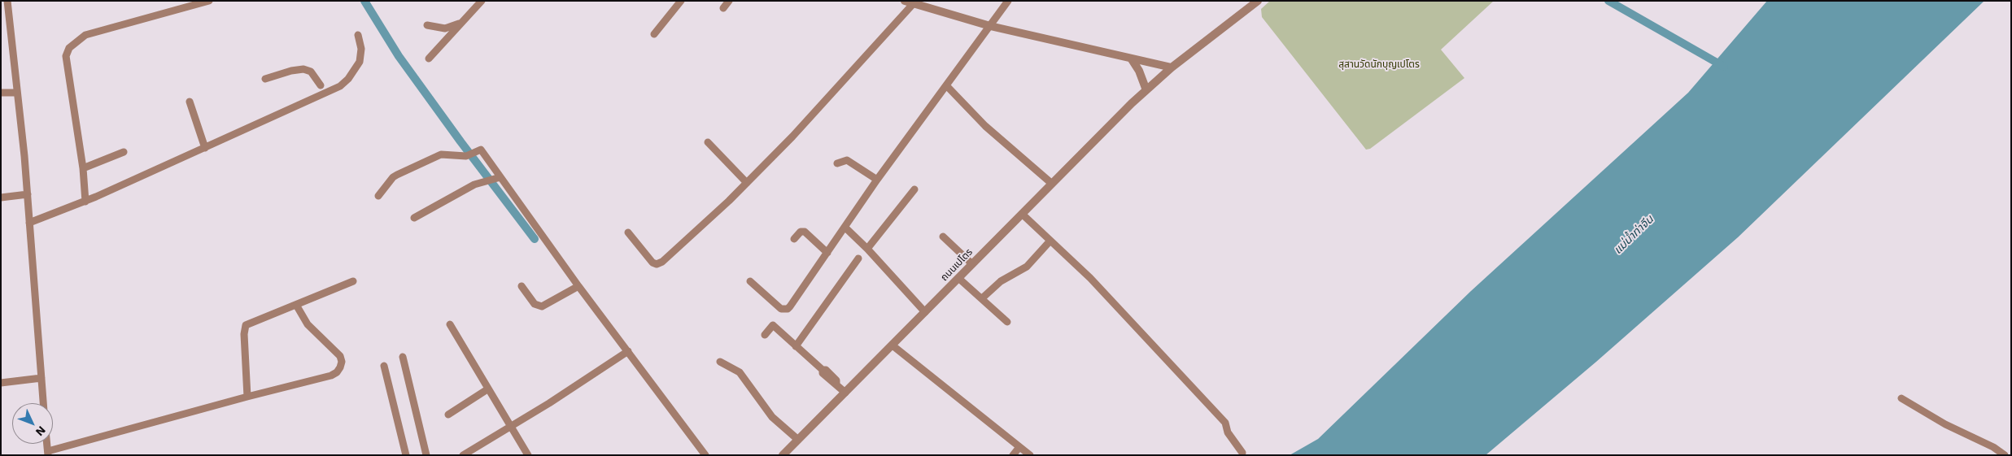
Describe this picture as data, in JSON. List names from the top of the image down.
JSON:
{
  "streets": {
    "street": ["ถนนเปโตร"]
  },
  "water": ["แม่น้ำท่าจีน"],
  "parks": ["สุสานวัดนักบุญเปโตร"],
  "north": "bottom right"
}
